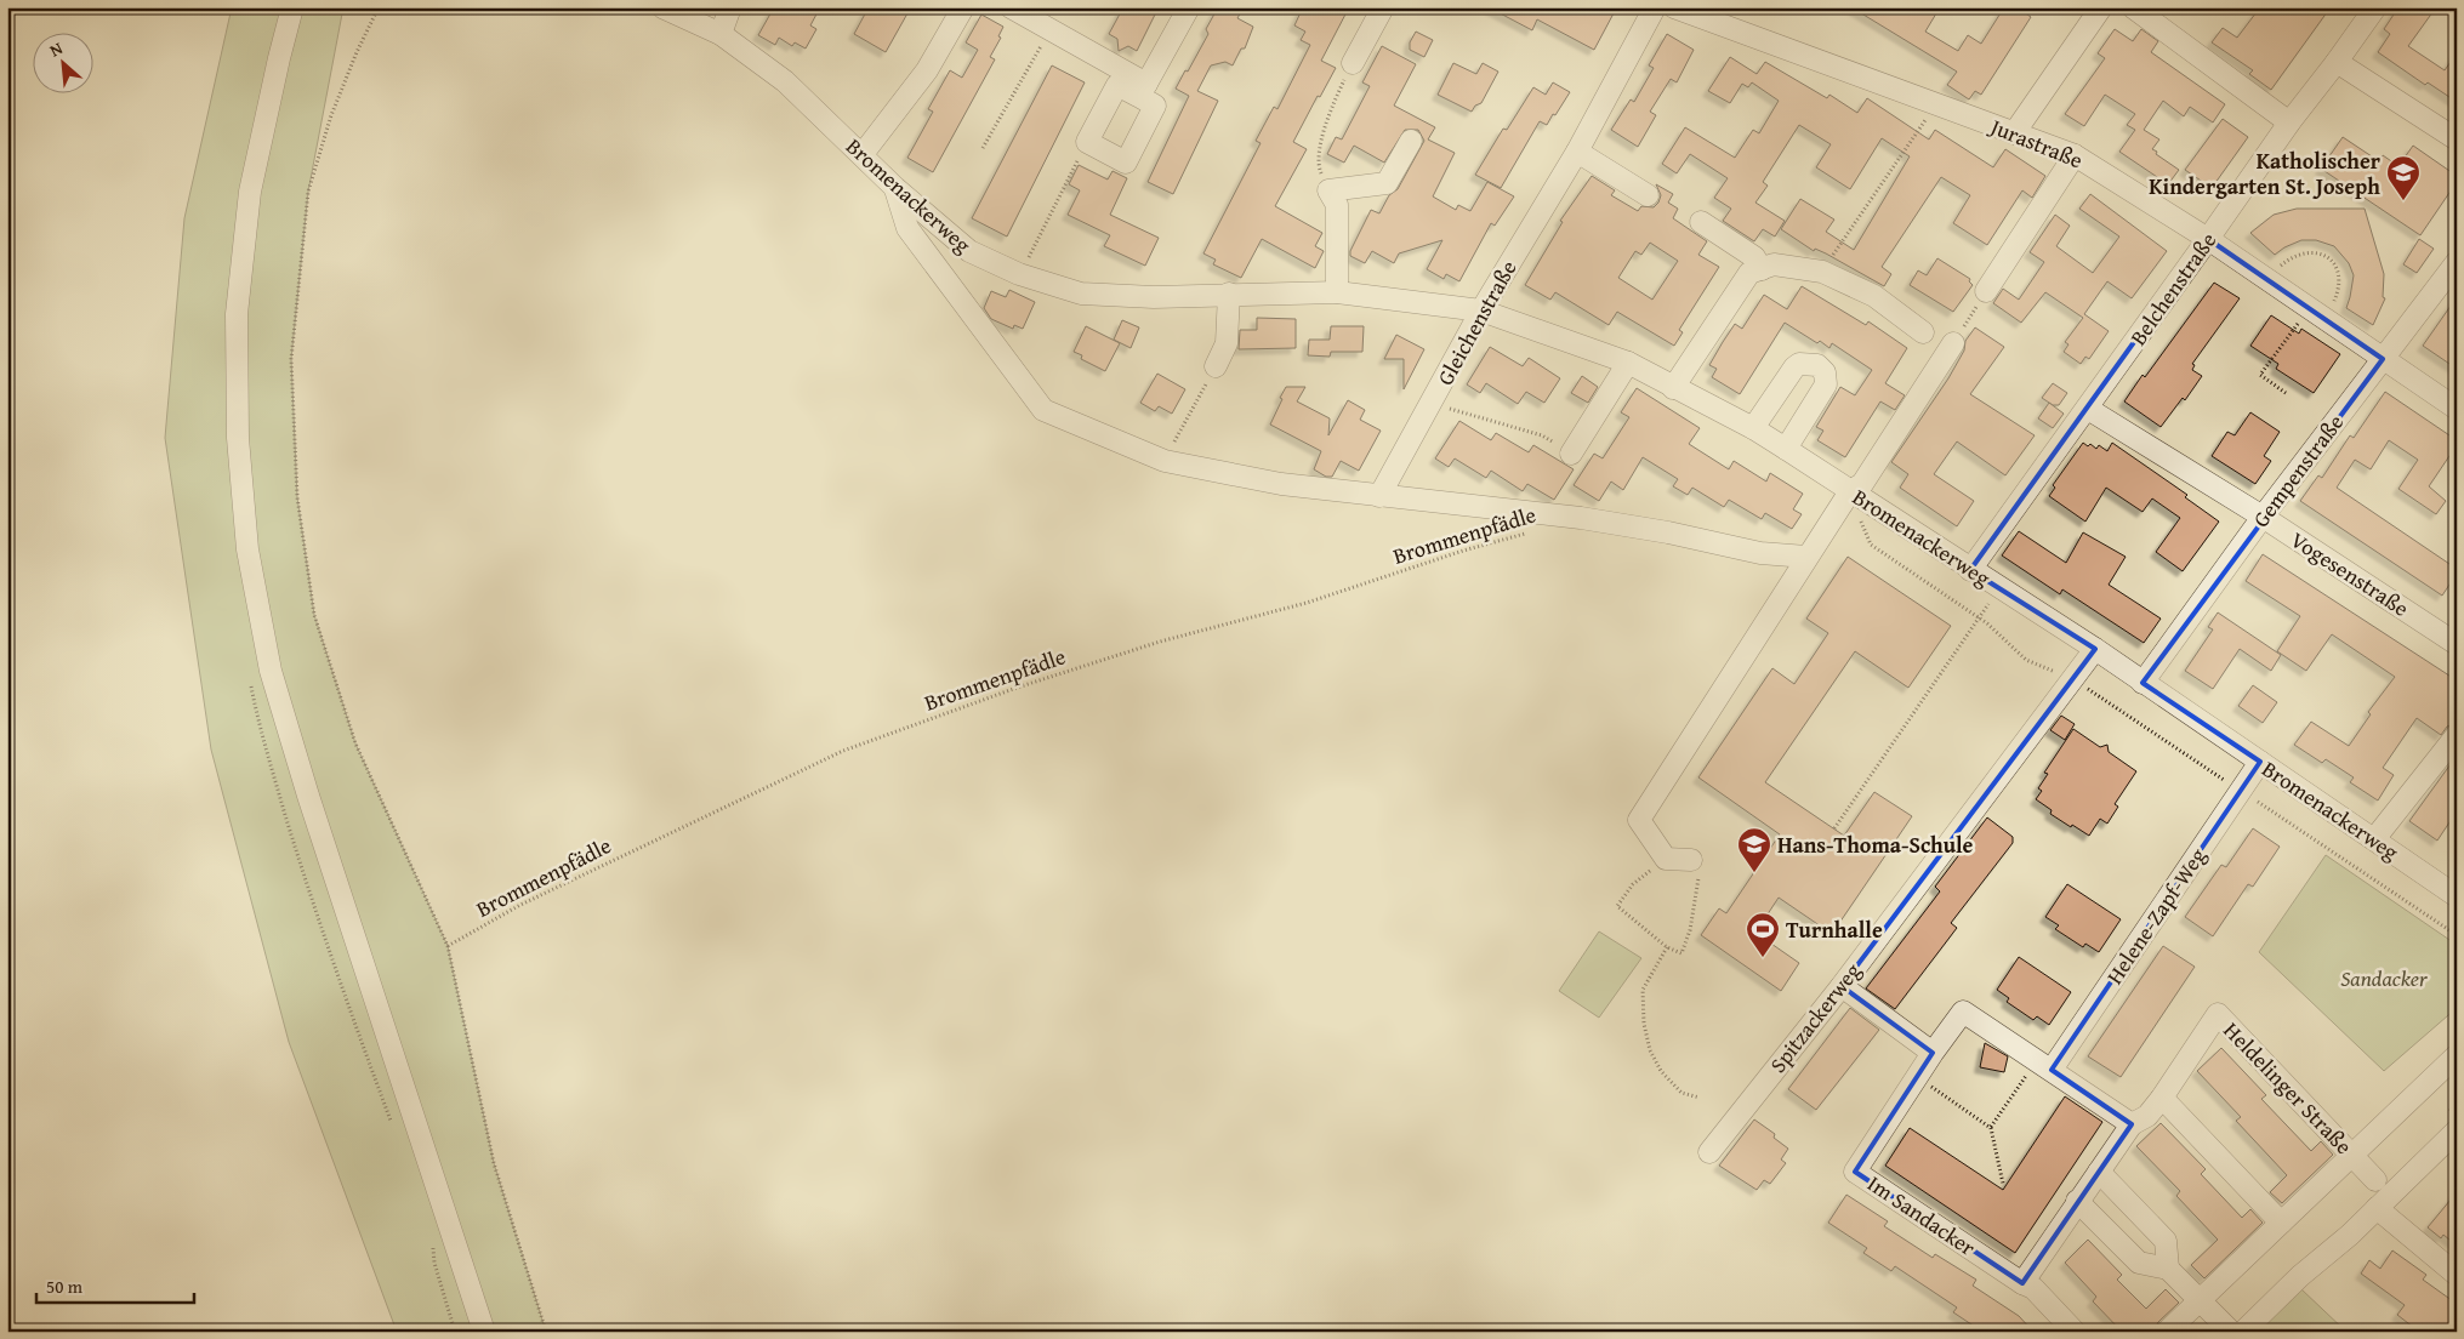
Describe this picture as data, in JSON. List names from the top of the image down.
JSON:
{
  "streets": {
    "street": [
      "Jurastraße",
      "Bromenackerweg",
      "Belchenstraße",
      "Gleichenstraße",
      "Gempenstraße",
      "Vogesenstraße",
      "Helene-Zapf-Weg",
      "Spitzackerweg",
      "Heldelinger Straße",
      "Im Sandacker"
    ],
    "path": ["Brommenpfädle"]
  },
  "crossings": [
    ["Jurastraße", "Belchenstraße"],
    ["Jurastraße", "Gempenstraße"],
    ["Bromenackerweg", "Belchenstraße"],
    ["Bromenackerweg", "Gleichenstraße"],
    ["Bromenackerweg", "Gempenstraße"],
    ["Bromenackerweg", "Helene-Zapf-Weg"],
    ["Bromenackerweg", "Spitzackerweg"],
    ["Belchenstraße", "Vogesenstraße"],
    ["Gempenstraße", "Vogesenstraße"],
    ["Helene-Zapf-Weg", "Im Sandacker"],
    ["Heldelinger Straße", "Im Sandacker"]
  ],
  "parks": ["Sandacker"],
  "places": {
    "school or university": ["Katholischer Kindergarten St. Joseph", "Hans-Thoma-Schule"],
    "sports": ["Turnhalle"]
  },
  "scale_bar": "50 m",
  "north": "top left"
}
